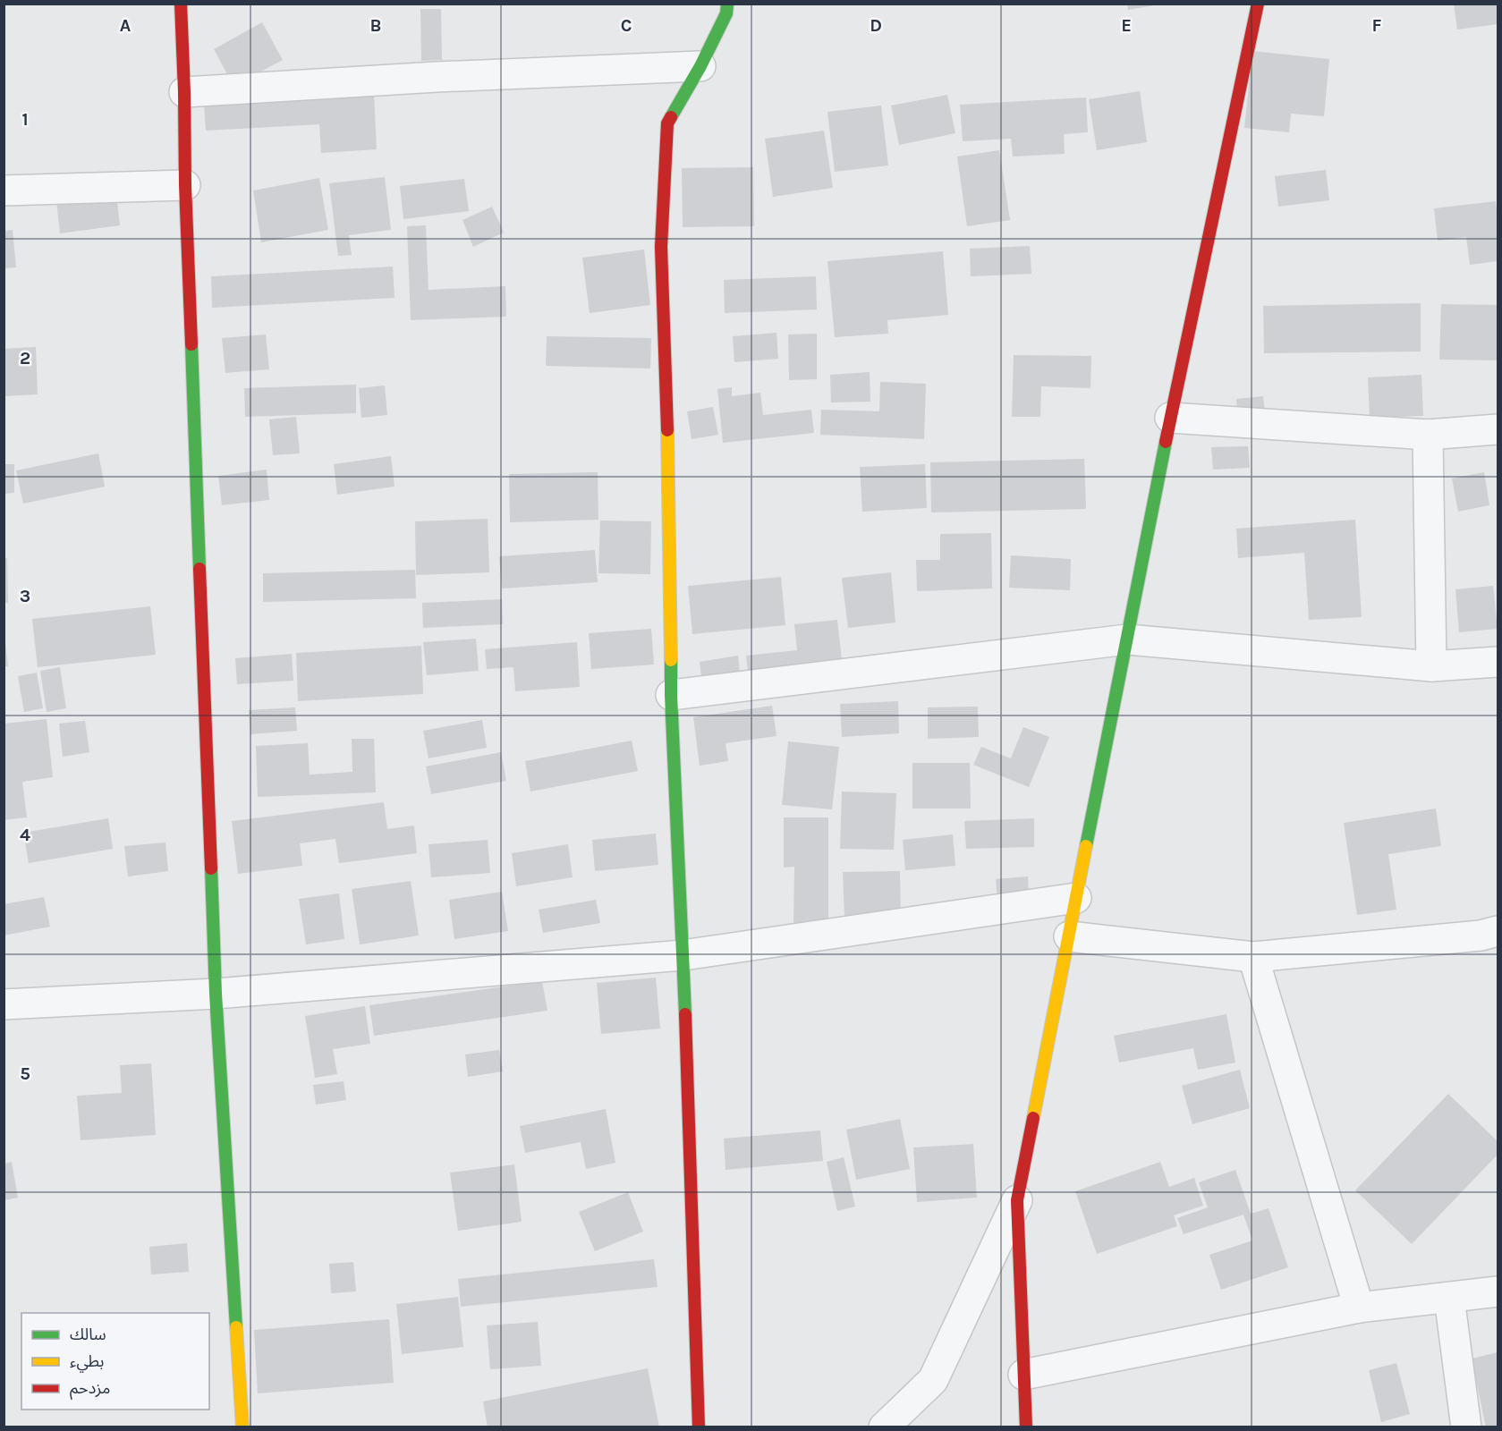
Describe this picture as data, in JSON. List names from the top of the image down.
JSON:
{
  "legend": ["سالك", "بطيء", "مزدحم"],
  "grid": {
    "columns": [
      "A",
      "B",
      "C",
      "D",
      "E",
      "F"
    ],
    "rows": [
      "1",
      "2",
      "3",
      "4",
      "5"
    ]
  }
}
